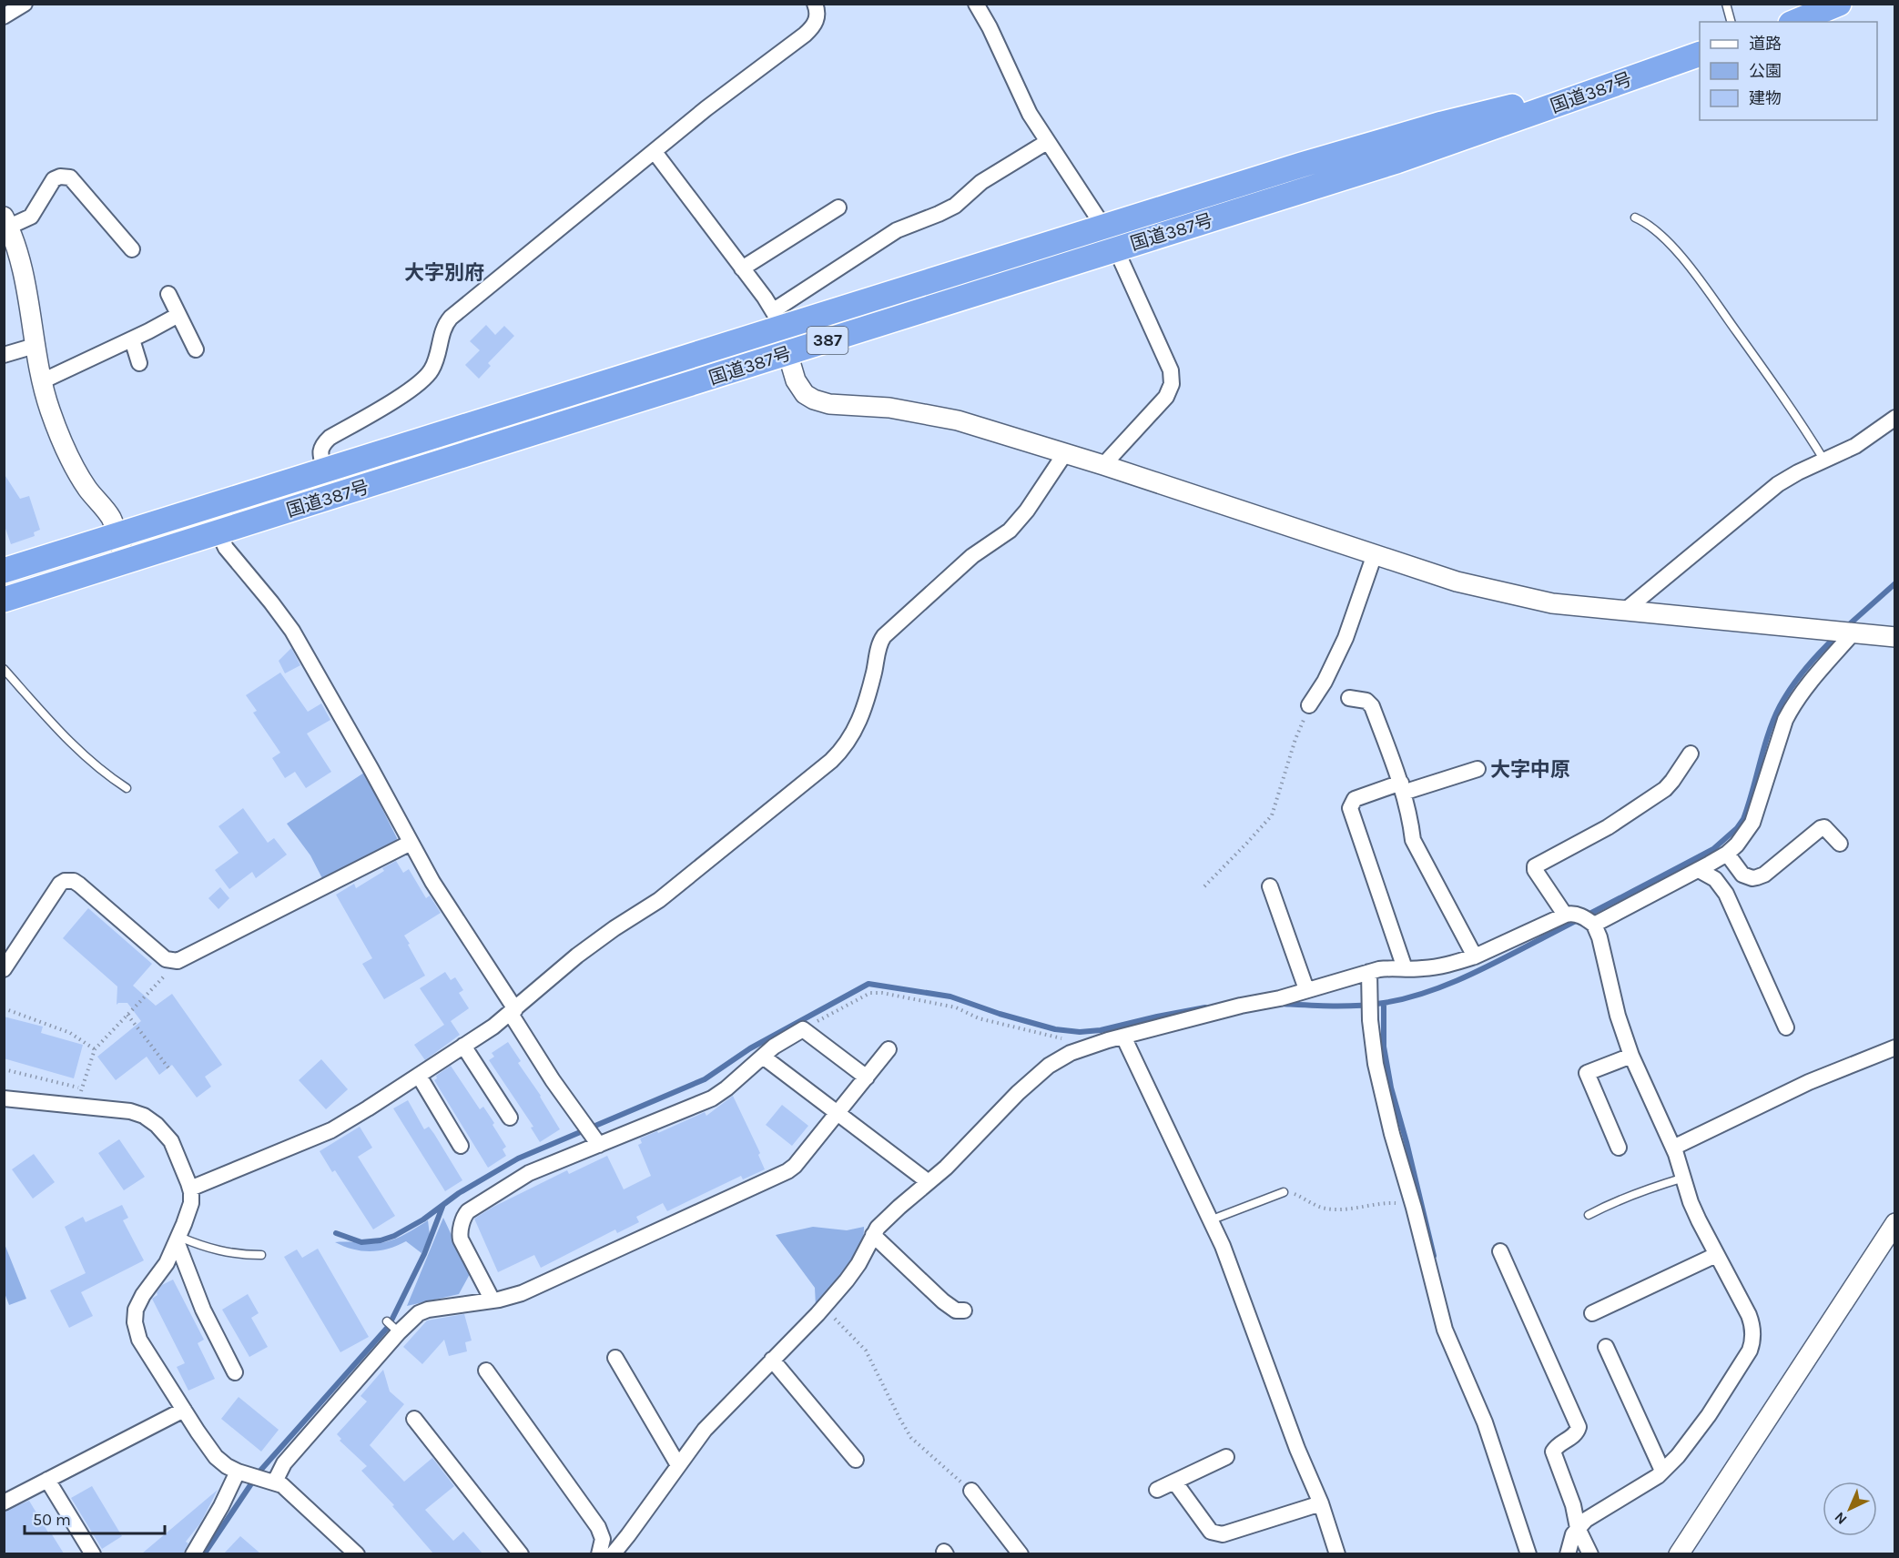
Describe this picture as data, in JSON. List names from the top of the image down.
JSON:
{
  "streets": {
    "highway": ["国道387号", "387"]
  },
  "districts": ["大字別府", "大字中原"],
  "legend": ["道路", "公園", "建物"],
  "scale_bar": "50 m",
  "north": "bottom left"
}
